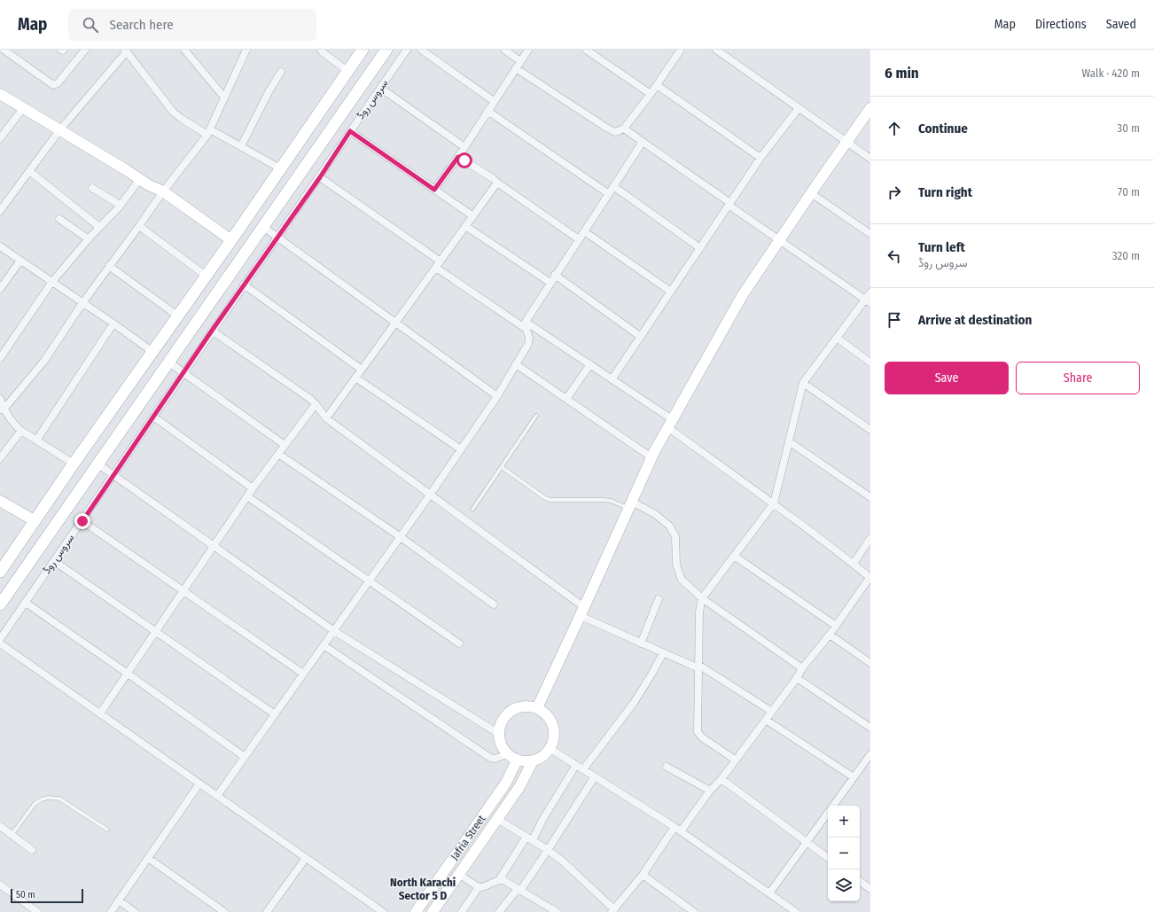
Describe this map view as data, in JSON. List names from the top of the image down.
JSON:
{
  "streets": {
    "street": ["سروس روڈ", "Jafria Street"]
  },
  "districts": ["North Karachi Sector 5 D"],
  "scale_bar": "50 m",
  "page": {
    "header": "Map",
    "search": "Search here",
    "nav": ["Map", "Directions", "Saved"],
    "heading": ["6 min", "Walk · 420 m"],
    "list": [
      ["Continue", "30 m"],
      ["Turn right", "70 m"],
      ["Turn left", "سروس روڈ", "320 m"],
      "Arrive at destination"
    ],
    "buttons": ["Save", "Share"],
    "map_buttons": ["+", "−"],
    "scale": "50 m"
  }
}
